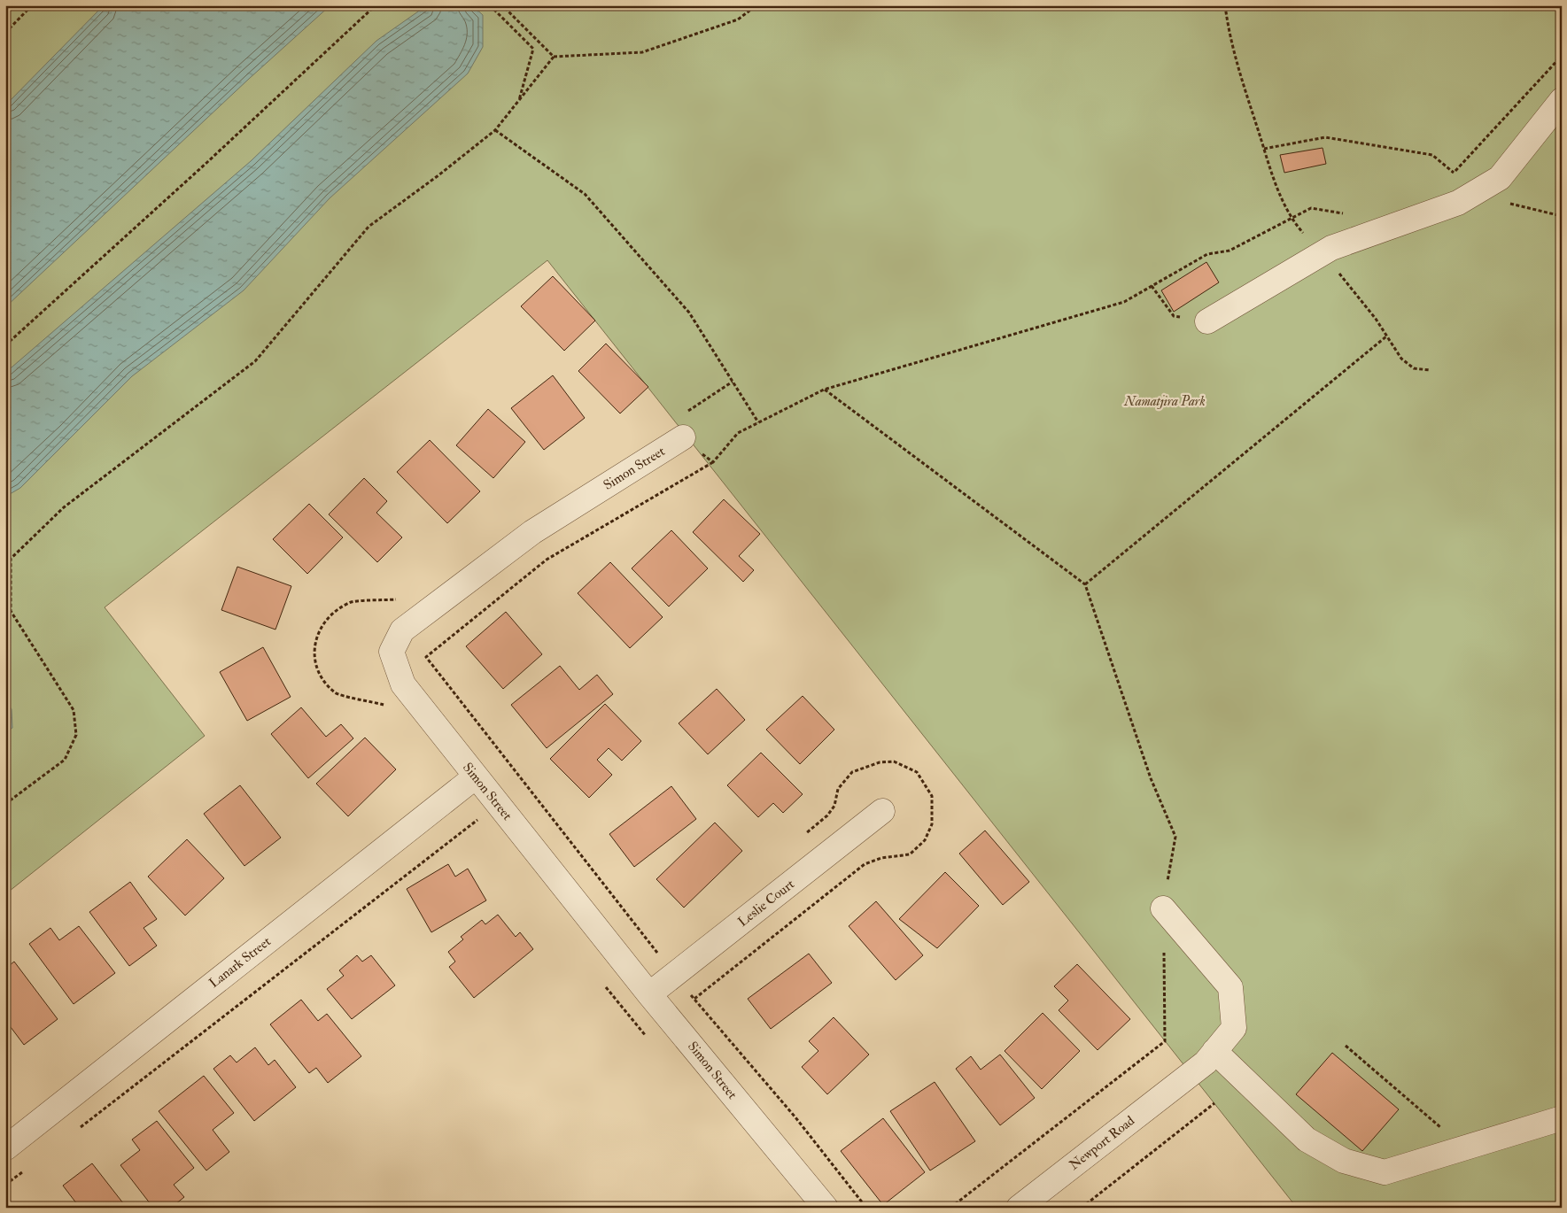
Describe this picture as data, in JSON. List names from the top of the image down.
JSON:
{
  "streets": {
    "street": [
      "Simon Street",
      "Leslie Court",
      "Lanark Street",
      "Newport Road"
    ]
  },
  "crossings": [
    ["Simon Street", "Leslie Court"],
    ["Simon Street", "Lanark Street"]
  ],
  "parks": ["Namatjira Park"]
}
